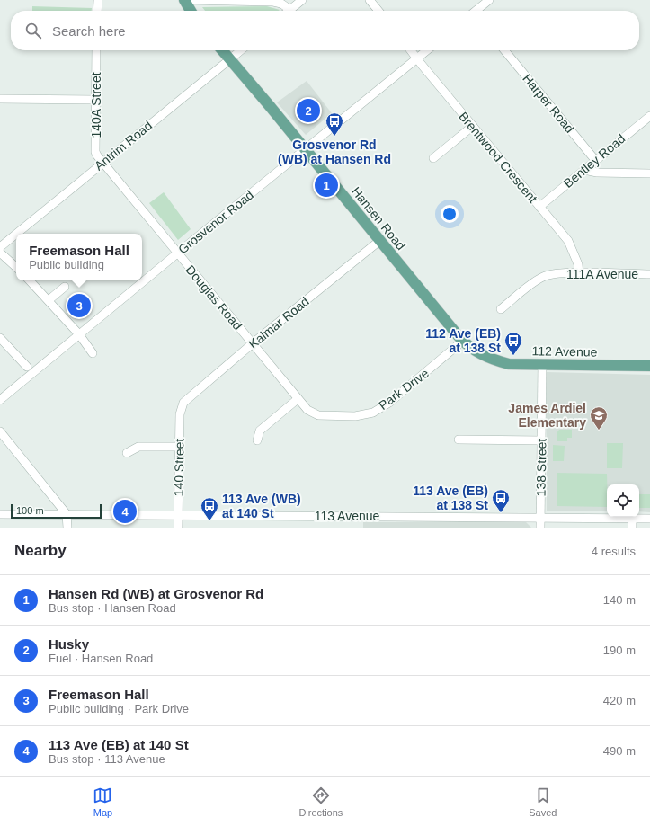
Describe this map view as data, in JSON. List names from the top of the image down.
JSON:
{
  "streets": {
    "main road": ["Hansen Road", "112 Avenue"],
    "street": [
      "Harper Road",
      "140A Street",
      "Antrim Road",
      "Brentwood Crescent",
      "Bentley Road",
      "Grosvenor Road",
      "111A Avenue",
      "Douglas Road",
      "Kalmar Road",
      "Park Drive",
      "140 Street",
      "138 Street",
      "113 Avenue"
    ]
  },
  "crossings": [
    ["Harper Road", "Bentley Road"],
    ["140A Street", "Antrim Road"],
    ["140A Street", "Douglas Road"],
    ["Antrim Road", "Hansen Road"],
    ["Antrim Road", "Douglas Road"],
    ["Brentwood Crescent", "Bentley Road"],
    ["Brentwood Crescent", "Grosvenor Road"],
    ["Brentwood Crescent", "111A Avenue"],
    ["Hansen Road", "Grosvenor Road"],
    ["Hansen Road", "Kalmar Road"],
    ["Hansen Road", "112 Avenue"],
    ["Hansen Road", "Park Drive"],
    ["Grosvenor Road", "Douglas Road"],
    ["Douglas Road", "Kalmar Road"],
    ["Douglas Road", "Park Drive"],
    ["Kalmar Road", "140 Street"],
    ["112 Avenue", "138 Street"],
    ["140 Street", "113 Avenue"],
    ["138 Street", "113 Avenue"]
  ],
  "places": {
    "bus stop": [
      "Grosvenor Rd (WB) at Hansen Rd",
      "112 Ave (EB) at 138 St",
      "113 Ave (EB) at 138 St",
      "113 Ave (WB) at 140 St"
    ],
    "school or university": ["James Ardiel Elementary"]
  },
  "scale_bar": "100 m",
  "page": {
    "search": "Search here",
    "pins": [
      "2",
      "1",
      "3",
      "4"
    ],
    "popup": ["Freemason Hall", "Public building"],
    "scale": "100 m",
    "heading": ["Nearby", "4 results"],
    "list": [
      {
        "mark": "1",
        "name": "Hansen Rd (WB) at Grosvenor Rd",
        "note": "Bus stop · Hansen Road",
        "value": "140 m"
      },
      {
        "mark": "2",
        "name": "Husky",
        "note": "Fuel · Hansen Road",
        "value": "190 m"
      },
      {
        "mark": "3",
        "name": "Freemason Hall",
        "note": "Public building · Park Drive",
        "value": "420 m"
      },
      {
        "mark": "4",
        "name": "113 Ave (EB) at 140 St",
        "note": "Bus stop · 113 Avenue",
        "value": "490 m"
      }
    ],
    "nav": ["Map", "Directions", "Saved"]
  }
}
